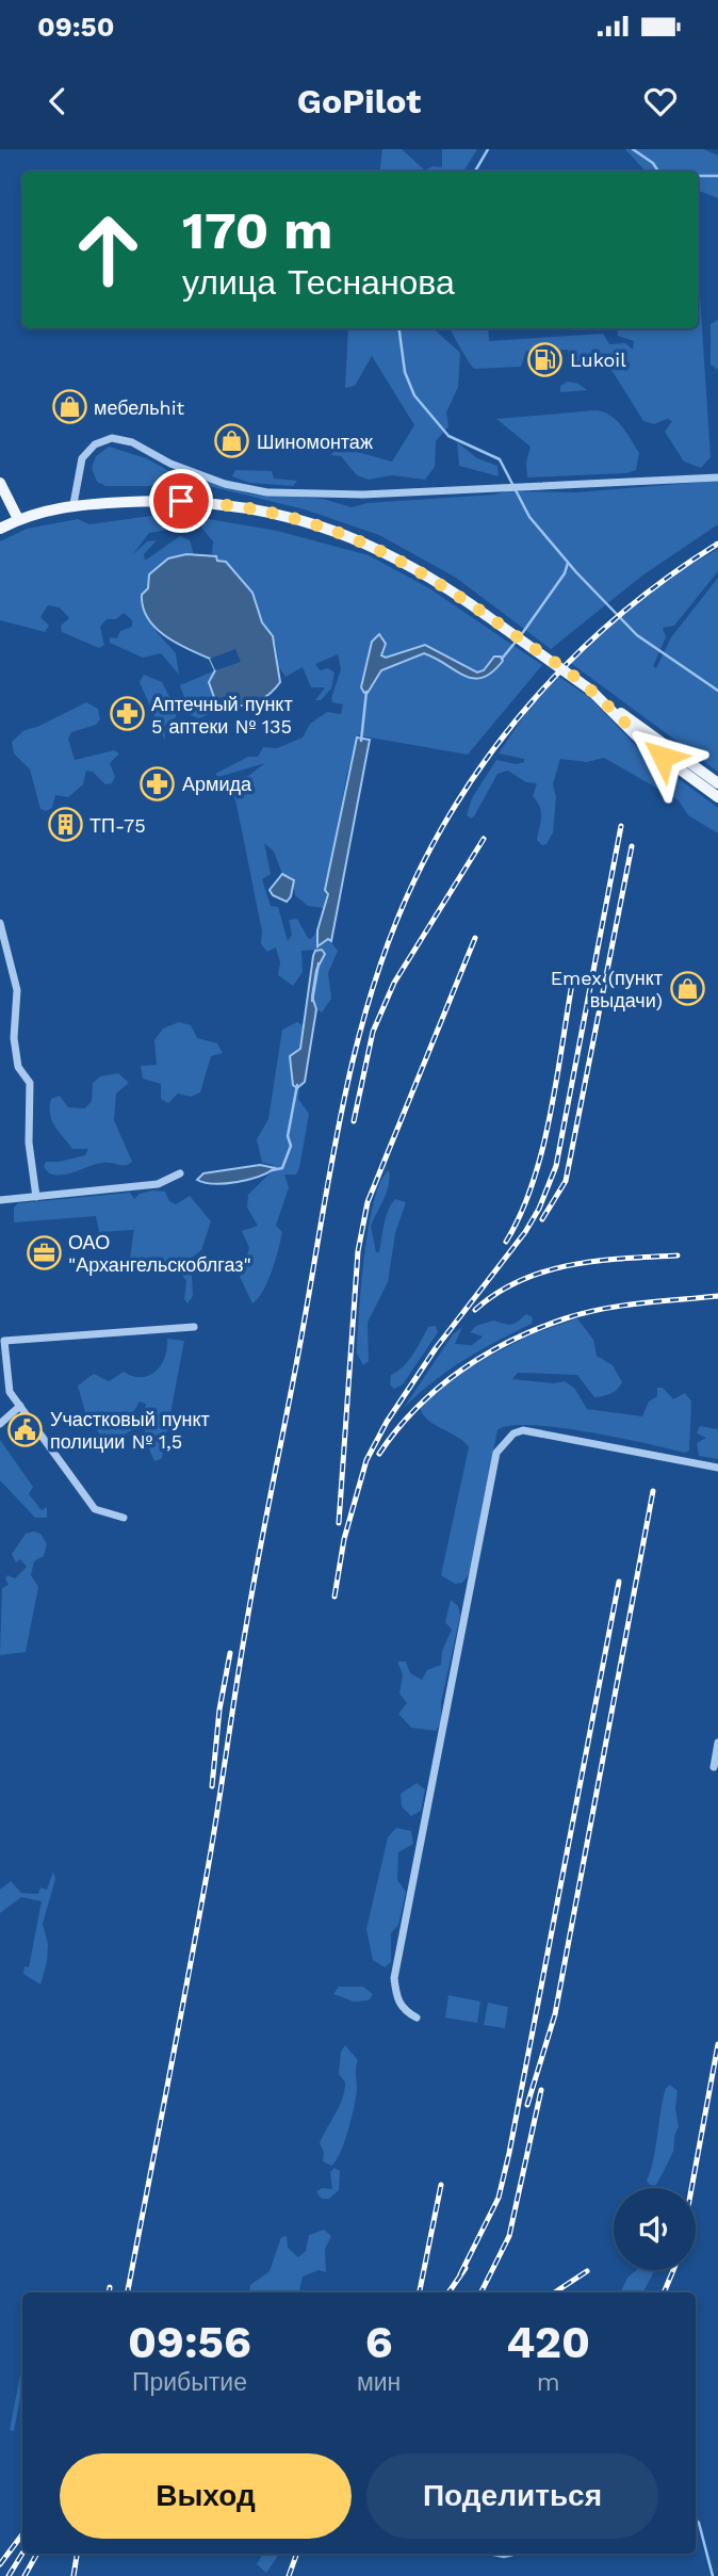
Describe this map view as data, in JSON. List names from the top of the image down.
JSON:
{
  "places": {
    "fuel station": ["Lukoil"],
    "shop": ["мебельhit", "Шиномонтаж", "Emex (пункт выдачи)"],
    "pharmacy": ["Аптечный пункт 5 аптеки № 135", "Армида"],
    "building": ["ТП-75"],
    "office": ["ОАО \"Архангельскоблгаз\""],
    "public building": ["Участковый пункт полиции № 1,5"]
  },
  "page": {
    "status": "09:50",
    "header": "GoPilot",
    "turn": ["170 m", "улица Теснанова"],
    "eta": [
      "09:56",
      "Прибытие",
      "6",
      "мин",
      "420",
      "m"
    ],
    "buttons": ["Выход", "Поделиться"]
  }
}
